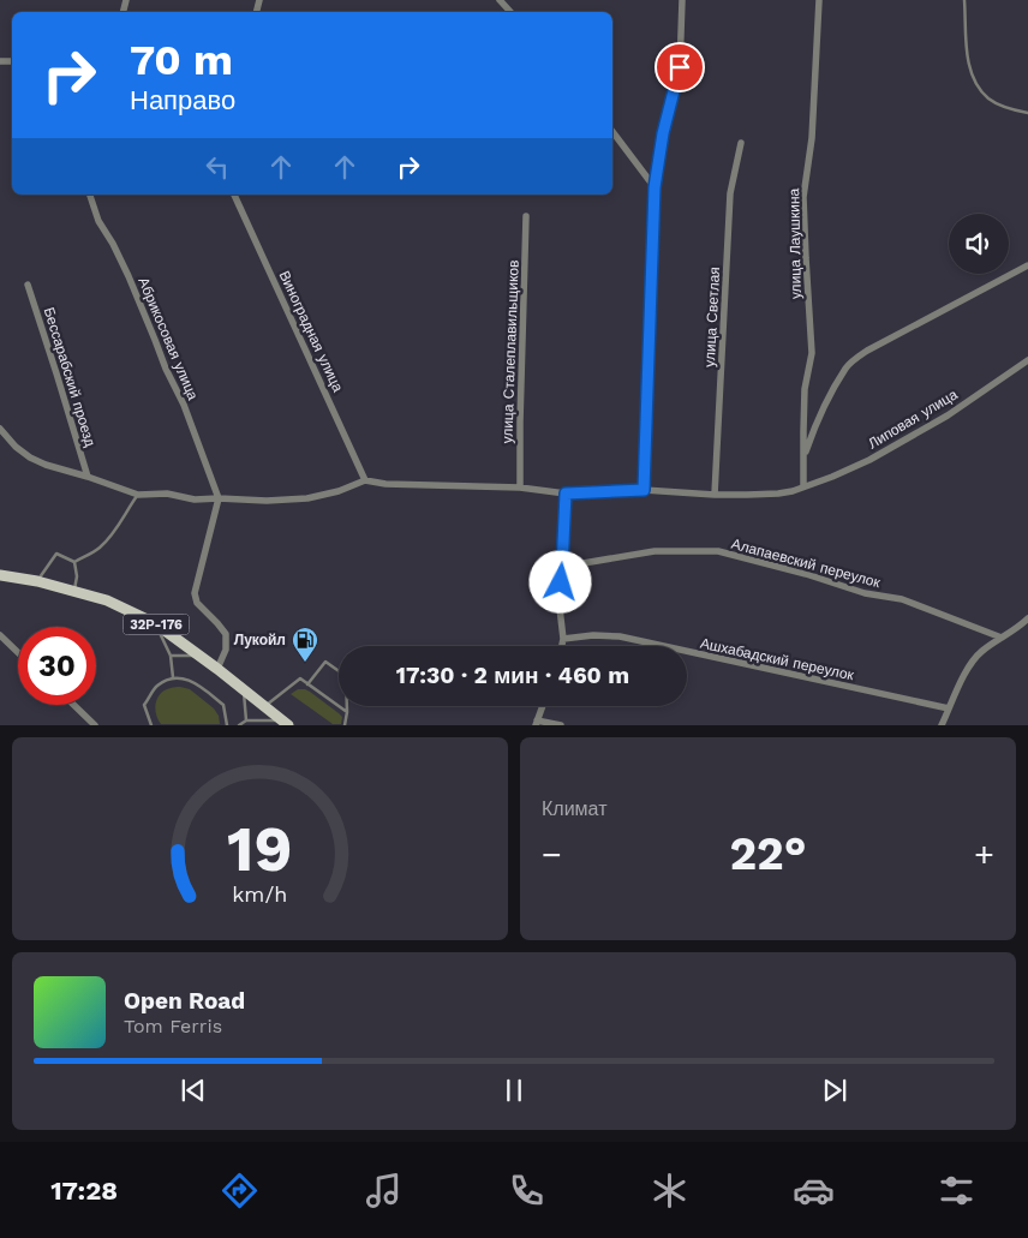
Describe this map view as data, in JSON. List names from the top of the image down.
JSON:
{
  "streets": {
    "main road": ["32Р-176"],
    "street": [
      "улица Лаушкина",
      "улица Светлая",
      "Виноградная улица",
      "Абрикосовая улица",
      "улица Сталеплавильщиков",
      "Бессарабский проезд",
      "Липовая улица",
      "Алапаевский переулок",
      "Ашхабадский переулок"
    ]
  },
  "crossings": [
    ["улица Лаушкина", "Липовая улица"],
    ["улица Светлая", "Липовая улица"],
    ["Виноградная улица", "Липовая улица"],
    ["улица Сталеплавильщиков", "Липовая улица"]
  ],
  "places": {
    "fuel station": ["Лукойл"]
  },
  "page": {
    "turn": ["70 m", "Направо"],
    "limit": "30",
    "trip": "17:30 · 2 мин · 460 m",
    "tile": "Климат",
    "heat": ["−", "22°", "+"],
    "song": ["Open Road", "Tom Ferris"],
    "tabs": "17:28",
    "gauge": ["19", "km/h"]
  }
}
